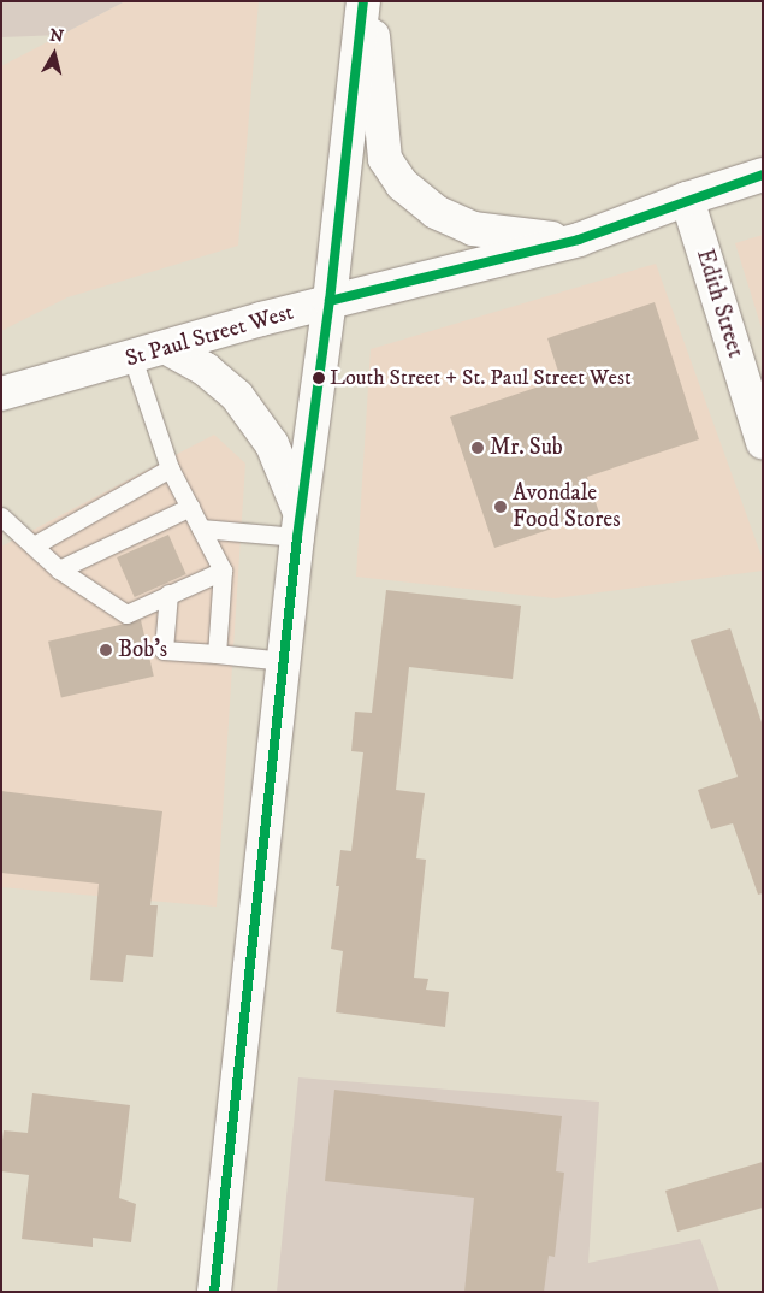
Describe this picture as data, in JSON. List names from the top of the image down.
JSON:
{
  "streets": {
    "main road": ["Edith Street", "St Paul Street West"]
  },
  "crossings": [
    ["Edith Street", "St Paul Street West"]
  ],
  "places": [
    "Louth Street + St. Paul Street West",
    "Mr. Sub",
    "Avondale Food Stores",
    "Bob's"
  ],
  "north": "top"
}
